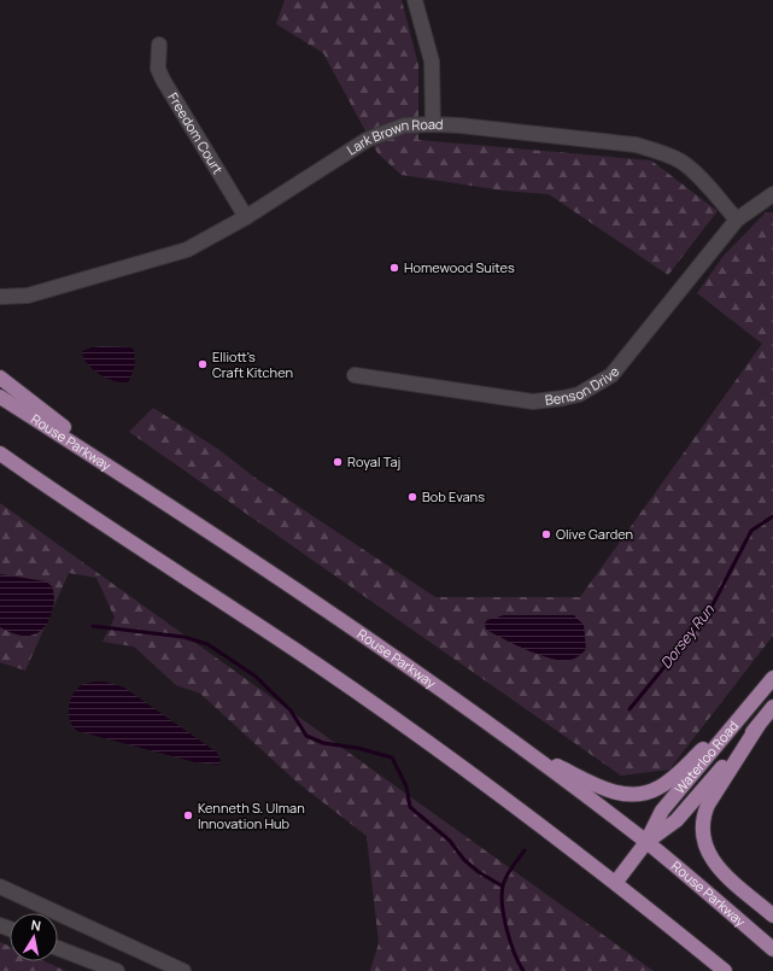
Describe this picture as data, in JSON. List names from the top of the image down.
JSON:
{
  "streets": {
    "main road": ["Rouse Parkway", "Waterloo Road"],
    "street": ["Freedom Court", "Lark Brown Road", "Benson Drive"]
  },
  "crossings": [
    ["Freedom Court", "Lark Brown Road"],
    ["Lark Brown Road", "Benson Drive"],
    ["Rouse Parkway", "Waterloo Road"]
  ],
  "water": ["Dorsey Run"],
  "places": [
    "Homewood Suites",
    "Elliott's Craft Kitchen",
    "Royal Taj",
    "Bob Evans",
    "Olive Garden",
    "Kenneth S. Ulman Innovation Hub"
  ],
  "north": "top"
}
